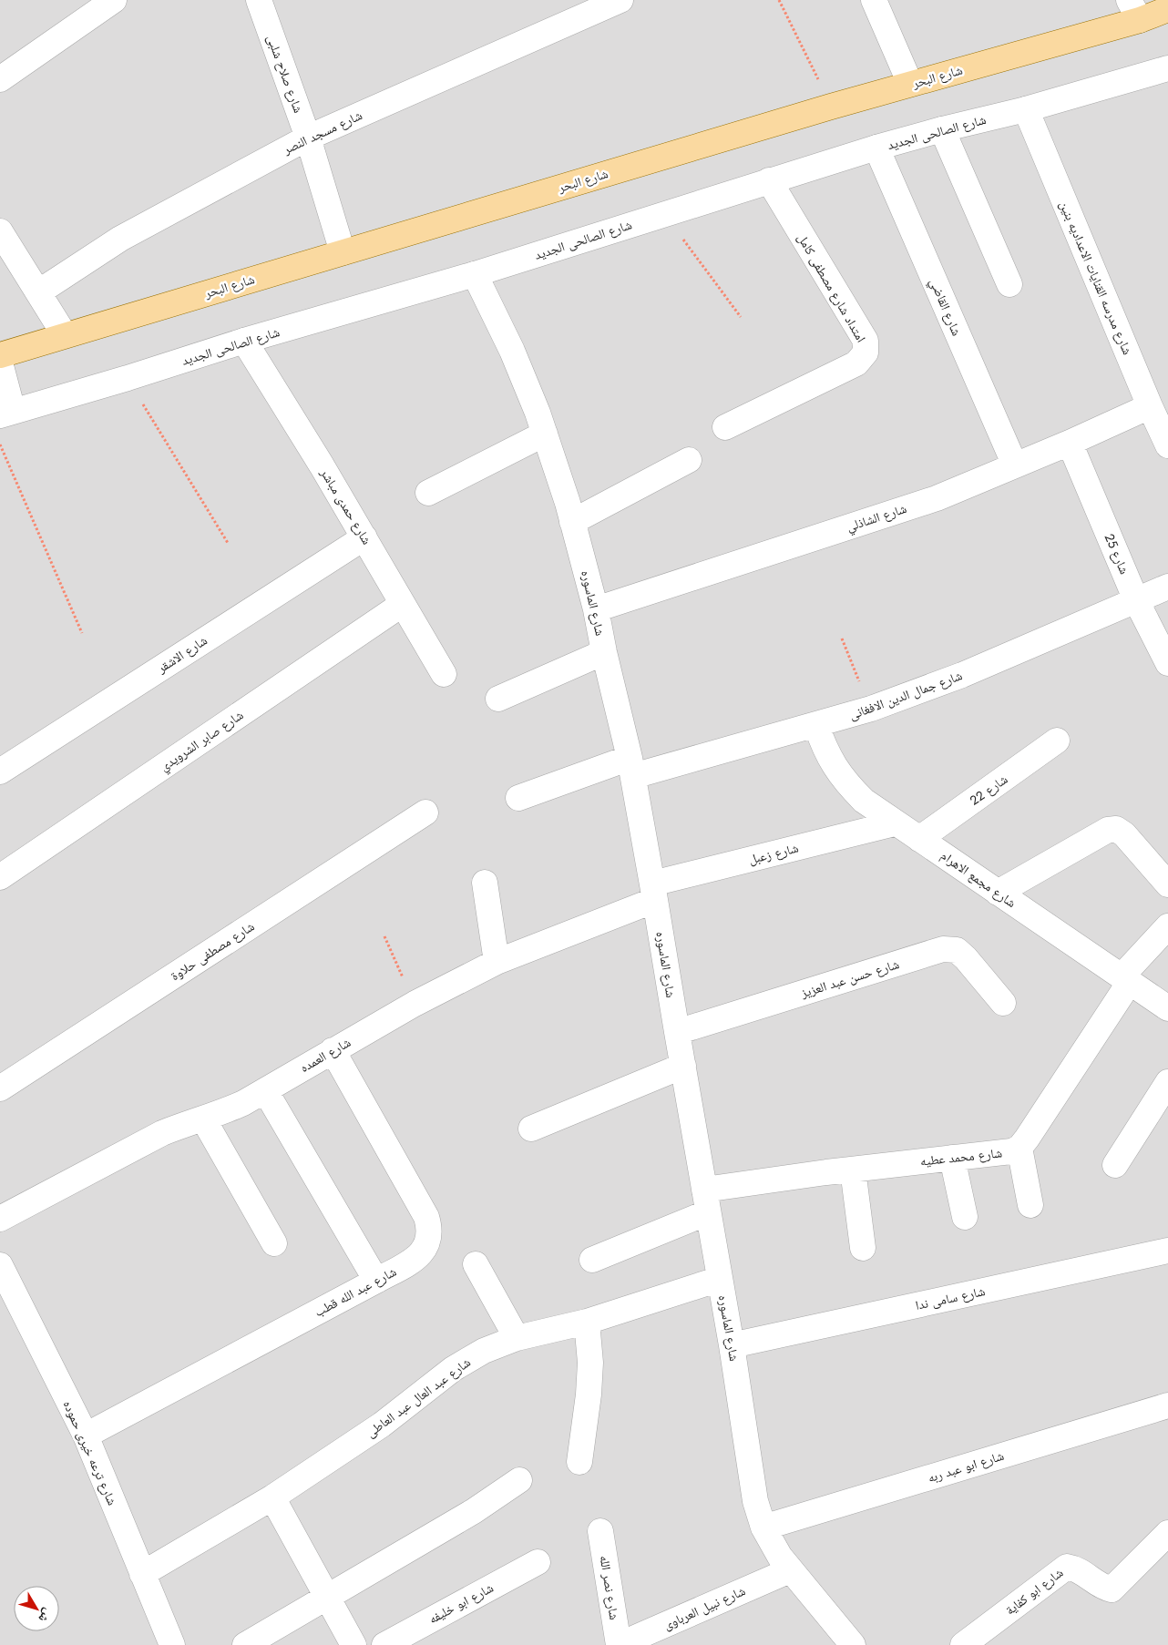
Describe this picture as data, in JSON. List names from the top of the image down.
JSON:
{
  "streets": {
    "main road": ["شارع البحر"],
    "street": [
      "شارع صلاح شلبى",
      "شارع مسجد النصر",
      "شارع الصالحى الجديد",
      "شارع مدرسه القنايات الاعداديه بنين",
      "امتداد شارع مصطفى كامل",
      "شارع القاضي",
      "شارع حمدى مباشر",
      "شارع الشاذلي",
      "شارع 25",
      "شارع الماسوره",
      "شارع الاشقر",
      "شارع جمال الدين الافغانى",
      "شارع صابر الشرويدي",
      "شارع 22",
      "شارع زعبل",
      "شارع مجمع الاهرام",
      "شارع مصطفى حلاوة",
      "شارع حسن عبد العزيز",
      "شارع العمده",
      "شارع محمد عطيه",
      "شارع عبد الله قطب",
      "شارع سامى ندا",
      "شارع عبد العال عبد العاطى",
      "شارع ترعه خيرى حموده",
      "شارع ابو عبد ربه",
      "شارع نصر الله",
      "شارع ابو كفاية",
      "شارع ابو خليفه",
      "شارع نبيل العرباوى"
    ]
  },
  "crossings": [
    ["شارع صلاح شلبى", "شارع البحر"],
    ["شارع صلاح شلبى", "شارع مسجد النصر"],
    ["شارع الصالحى الجديد", "شارع مدرسه القنايات الاعداديه بنين"],
    ["شارع الصالحى الجديد", "امتداد شارع مصطفى كامل"],
    ["شارع الصالحى الجديد", "شارع القاضي"],
    ["شارع الصالحى الجديد", "شارع حمدى مباشر"],
    ["شارع الصالحى الجديد", "شارع الماسوره"],
    ["شارع مدرسه القنايات الاعداديه بنين", "شارع الشاذلي"],
    ["شارع القاضي", "شارع الشاذلي"],
    ["شارع حمدى مباشر", "شارع الاشقر"],
    ["شارع حمدى مباشر", "شارع صابر الشرويدي"],
    ["شارع الشاذلي", "شارع 25"],
    ["شارع الشاذلي", "شارع الماسوره"],
    ["شارع 25", "شارع جمال الدين الافغانى"],
    ["شارع الماسوره", "شارع جمال الدين الافغانى"],
    ["شارع الماسوره", "شارع زعبل"],
    ["شارع الماسوره", "شارع حسن عبد العزيز"],
    ["شارع الماسوره", "شارع العمده"],
    ["شارع الماسوره", "شارع محمد عطيه"],
    ["شارع الماسوره", "شارع سامى ندا"],
    ["شارع الماسوره", "شارع عبد العال عبد العاطى"],
    ["شارع الماسوره", "شارع ابو عبد ربه"],
    ["شارع الماسوره", "شارع نبيل العرباوى"],
    ["شارع جمال الدين الافغانى", "شارع مجمع الاهرام"],
    ["شارع 22", "شارع مجمع الاهرام"],
    ["شارع زعبل", "شارع مجمع الاهرام"],
    ["شارع زعبل", "شارع العمده"],
    ["شارع مجمع الاهرام", "شارع محمد عطيه"],
    ["شارع العمده", "شارع عبد الله قطب"],
    ["شارع عبد الله قطب", "شارع ترعه خيرى حموده"],
    ["شارع عبد العال عبد العاطى", "شارع ترعه خيرى حموده"],
    ["شارع نصر الله", "شارع نبيل العرباوى"]
  ],
  "north": "bottom right"
}
